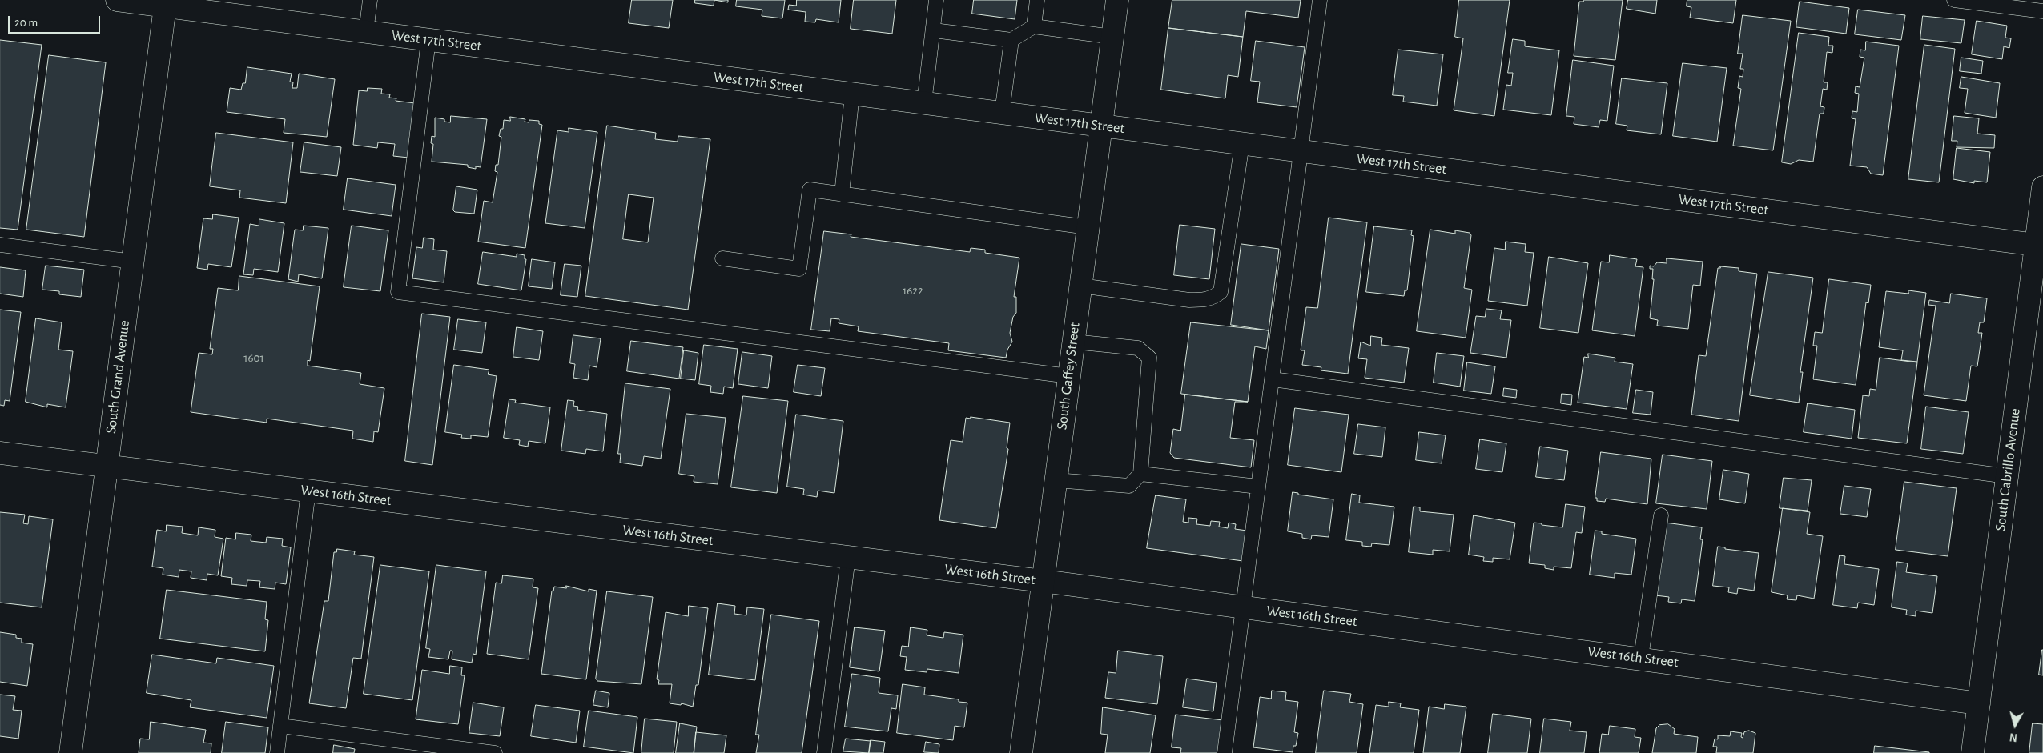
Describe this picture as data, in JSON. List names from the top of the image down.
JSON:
{
  "streets": {
    "street": [
      "West 17th Street",
      "South Gaffey Street",
      "South Grand Avenue",
      "South Cabrillo Avenue",
      "West 16th Street"
    ]
  },
  "crossings": [
    ["West 17th Street", "South Gaffey Street"],
    ["West 17th Street", "South Grand Avenue"],
    ["West 17th Street", "South Cabrillo Avenue"],
    ["South Gaffey Street", "West 16th Street"],
    ["South Grand Avenue", "West 16th Street"],
    ["South Cabrillo Avenue", "West 16th Street"]
  ],
  "house_numbers": ["1622", "1601"],
  "scale_bar": "20 m",
  "north": "bottom"
}
